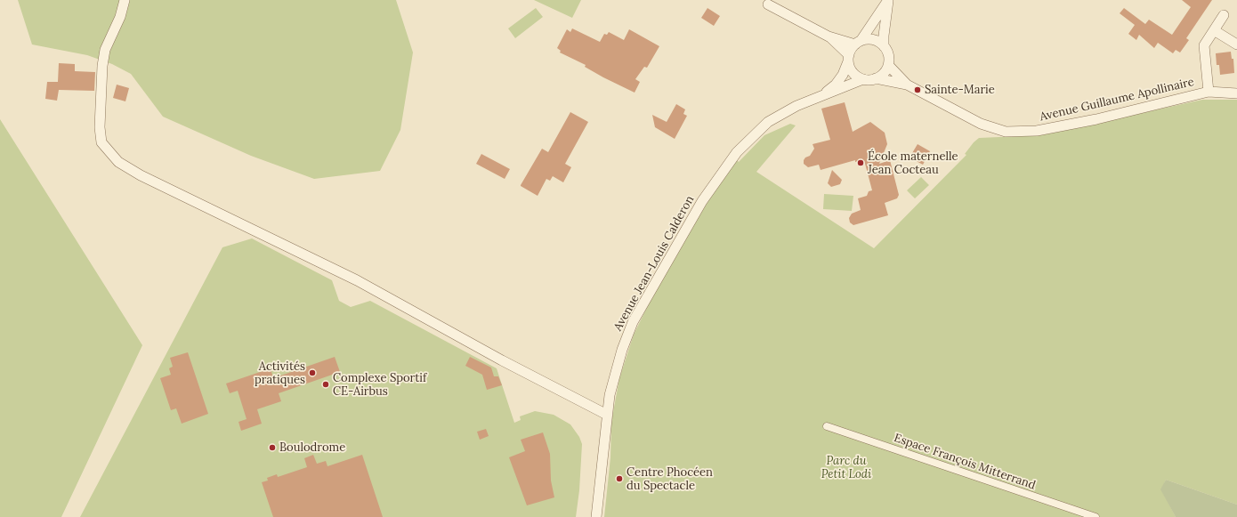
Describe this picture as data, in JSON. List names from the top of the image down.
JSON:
{
  "streets": {
    "street": ["Avenue Guillaume Apollinaire", "Avenue Jean-Louis Calderon", "Espace François Mitterrand"]
  },
  "crossings": [
    ["Avenue Guillaume Apollinaire", "Avenue Jean-Louis Calderon"]
  ],
  "parks": ["Parc du Petit Lodi"],
  "places": [
    "Sainte-Marie",
    "École maternelle Jean Cocteau",
    "Activités pratiques",
    "Complexe Sportif CE-Airbus",
    "Boulodrome",
    "Centre Phocéen du Spectacle"
  ]
}
